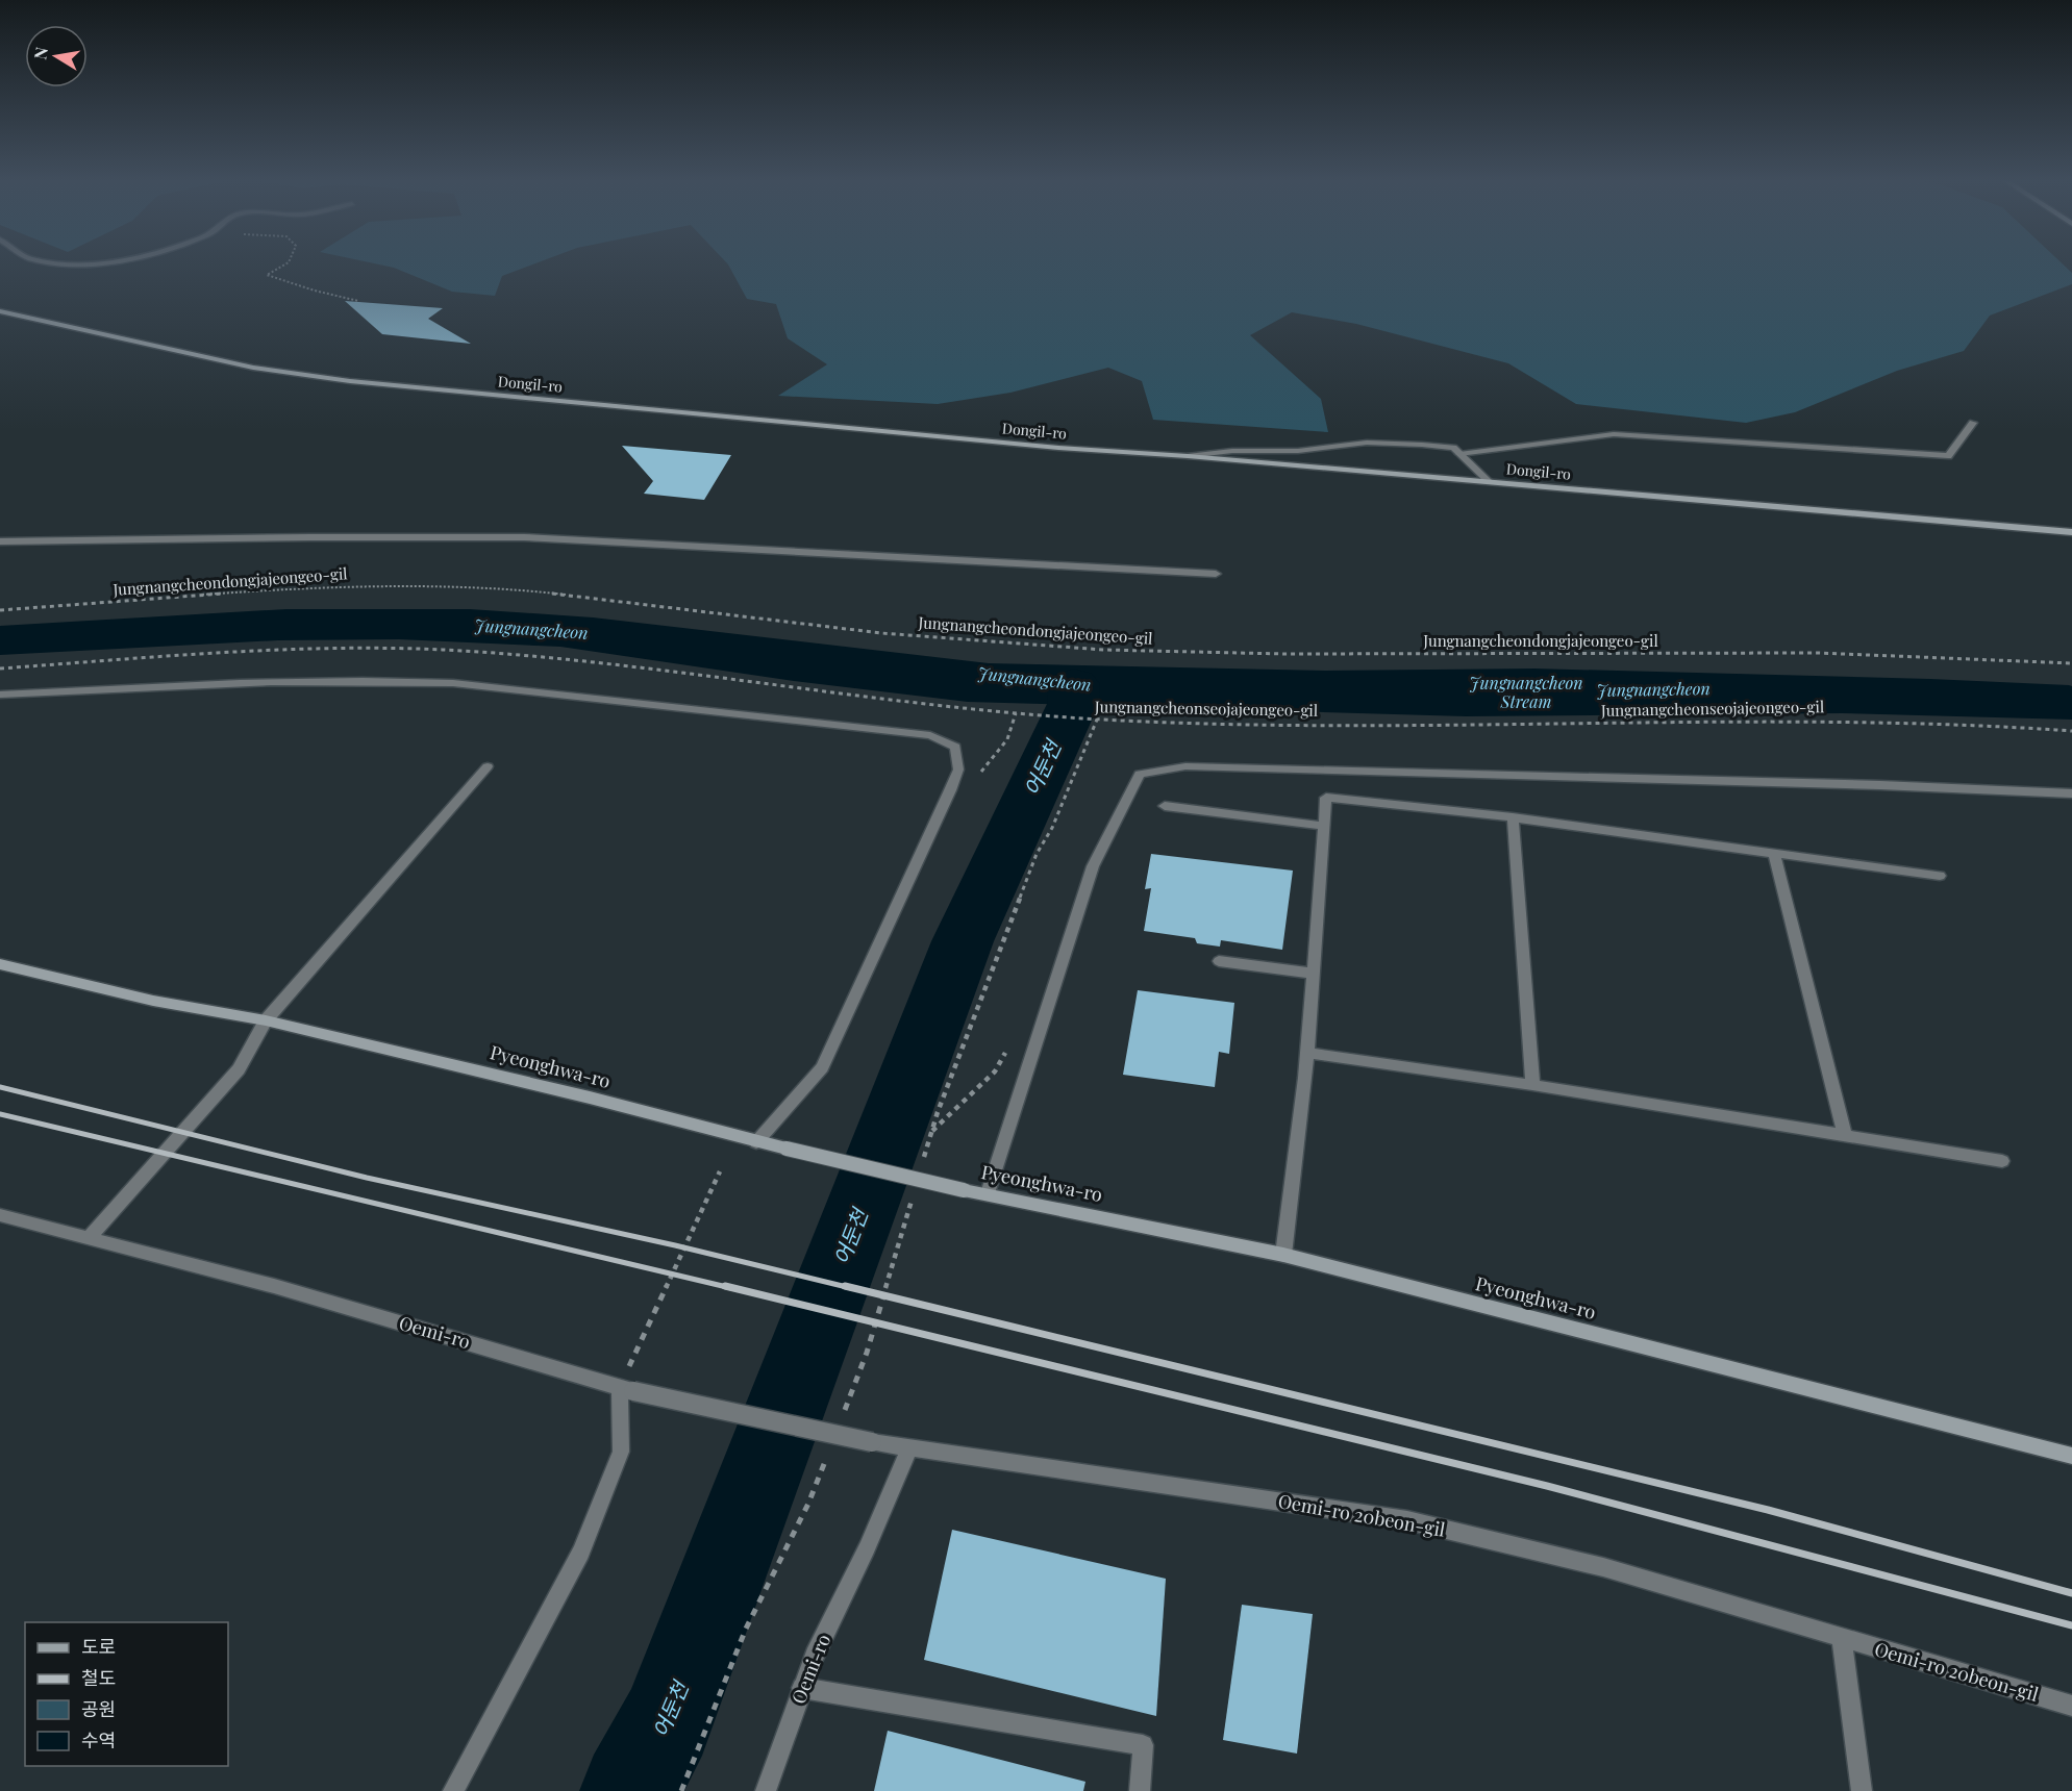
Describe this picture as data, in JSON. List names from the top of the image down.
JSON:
{
  "streets": {
    "street": [
      "Dongil-ro",
      "Pyeonghwa-ro",
      "Oemi-ro",
      "Oemi-ro 20beon-gil"
    ],
    "path": ["Jungnangcheondongjajeongeo-gil", "Jungnangcheonseojajeongeo-gil"]
  },
  "crossings": [
    ["Oemi-ro", "Oemi-ro 20beon-gil"]
  ],
  "water": ["Jungnangcheon", "Jungnangcheon Stream", "어둔천"],
  "legend": [
    "도로",
    "철도",
    "공원",
    "수역"
  ],
  "north": "left"
}
